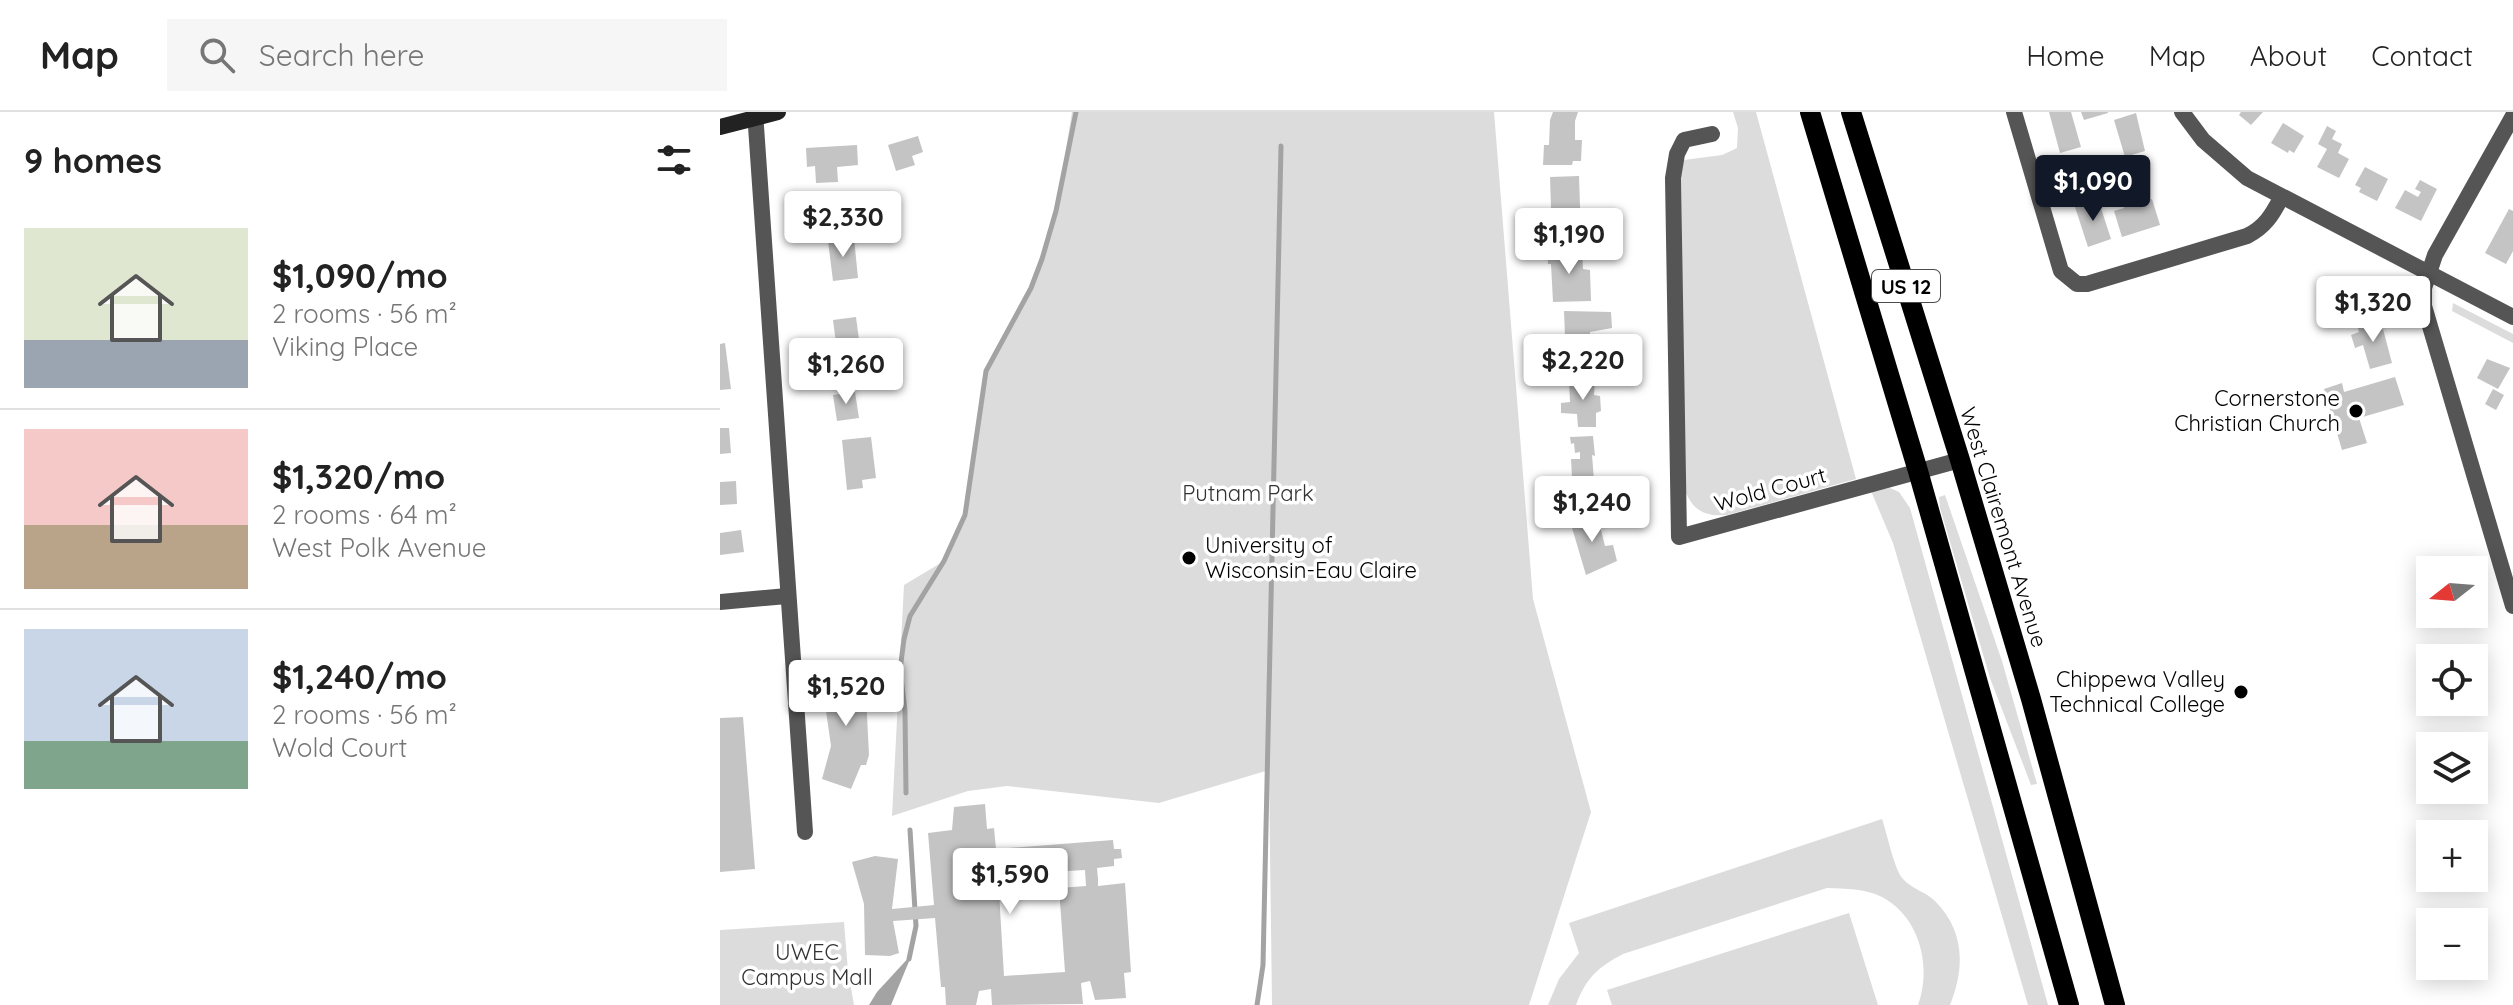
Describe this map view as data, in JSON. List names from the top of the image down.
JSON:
{
  "streets": {
    "main road": ["US 12", "West Clairemont Avenue"],
    "street": ["Wold Court"]
  },
  "crossings": [
    ["US 12", "Wold Court"],
    ["Wold Court", "West Clairemont Avenue"]
  ],
  "parks": ["Putnam Park", "UWEC Campus Mall"],
  "places": ["Cornerstone Christian Church", "University of Wisconsin-Eau Claire", "Chippewa Valley Technical College"],
  "north": "left",
  "page": {
    "header": "Map",
    "search": "Search here",
    "nav": [
      "Home",
      "Map",
      "About",
      "Contact"
    ],
    "heading": "9 homes",
    "price": [
      "$1,090",
      "$2,330",
      "$1,190",
      "$1,320",
      "$2,220",
      "$1,260",
      "$1,240",
      "$1,520",
      "$1,590"
    ],
    "list": [
      {
        "name": "$1,090/mo",
        "note": "2 rooms · 56 m² · Viking Place"
      },
      {
        "name": "$1,320/mo",
        "note": "2 rooms · 64 m² · West Polk Avenue"
      },
      {
        "name": "$1,240/mo",
        "note": "2 rooms · 56 m² · Wold Court"
      }
    ],
    "map_buttons": ["+", "−"]
  }
}
